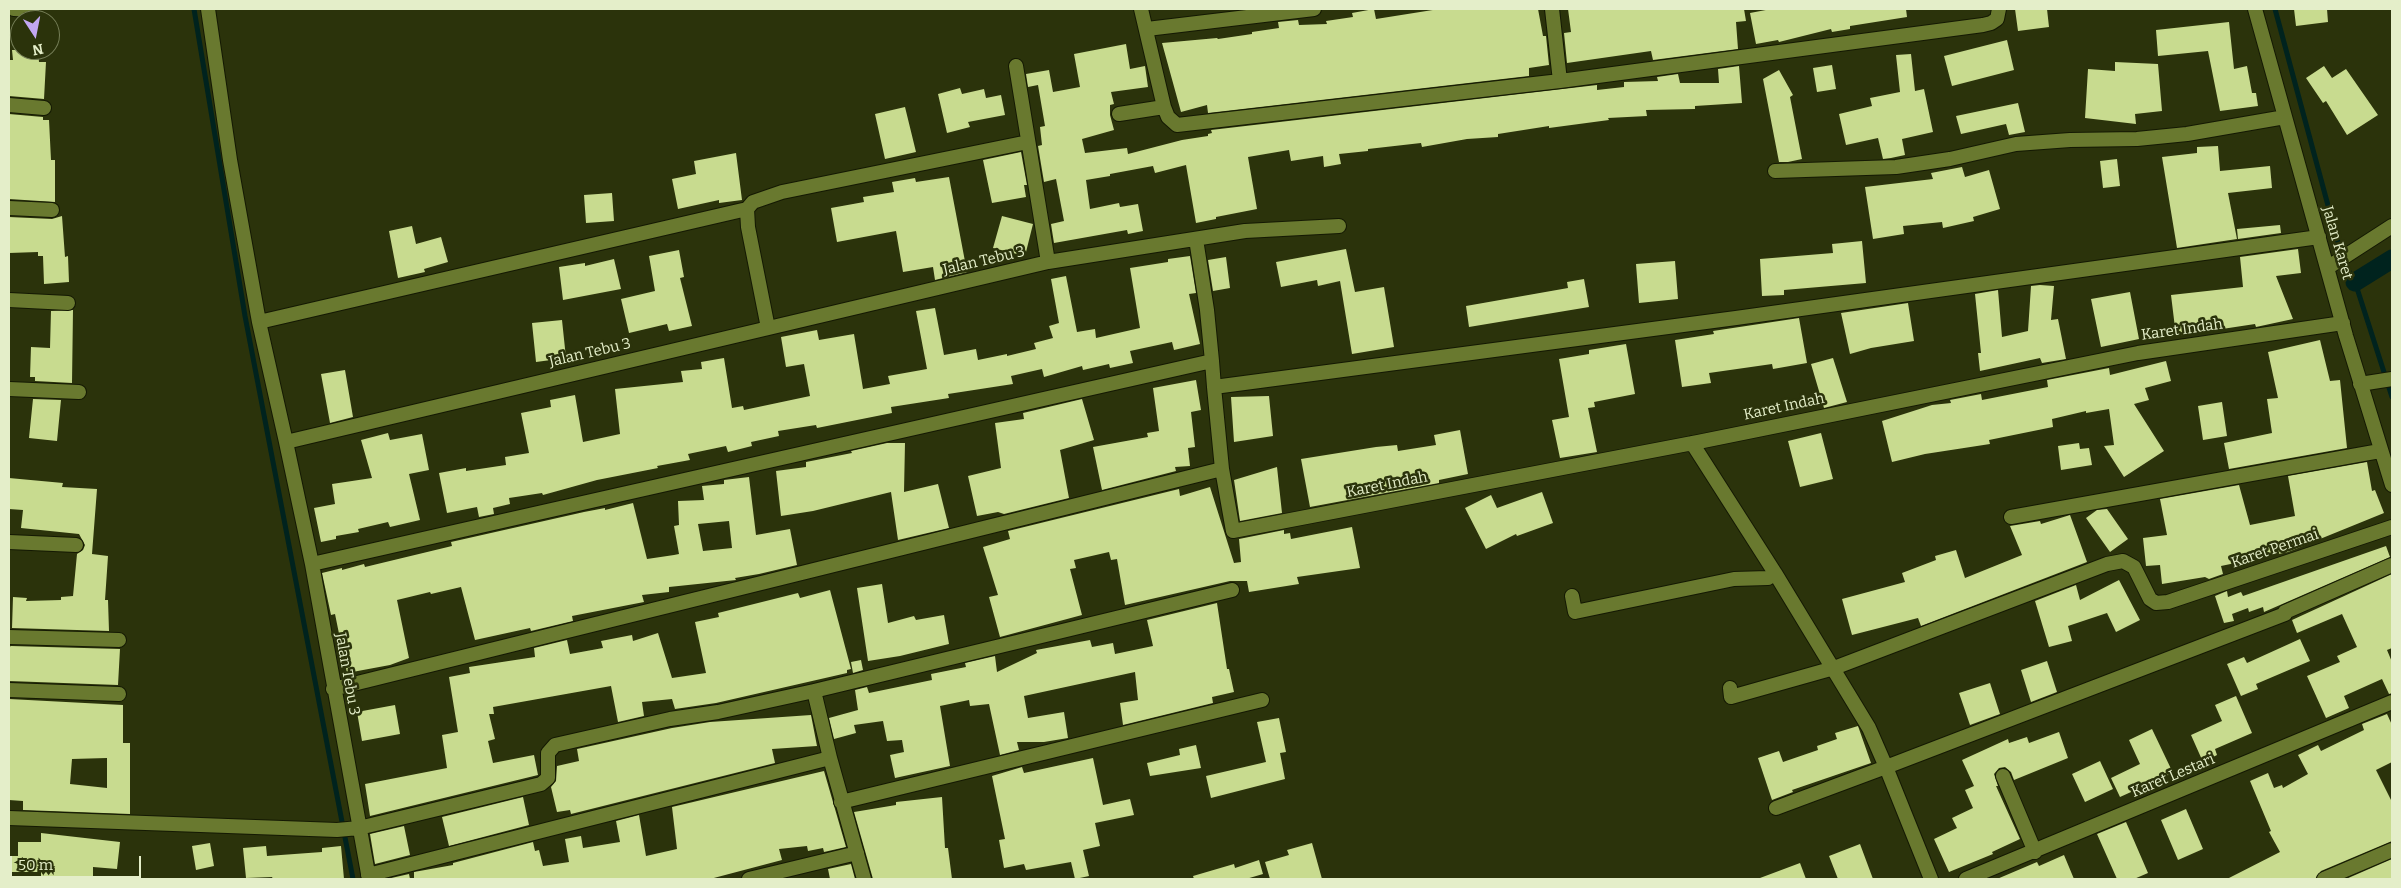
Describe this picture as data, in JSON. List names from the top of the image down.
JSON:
{
  "streets": {
    "street": [
      "Jalan Karet",
      "Jalan Tebu 3",
      "Karet Indah",
      "Karet Permai",
      "Karet Lestari"
    ]
  },
  "crossings": [
    ["Jalan Karet", "Karet Indah"]
  ],
  "scale_bar": "50 m",
  "north": "bottom"
}
